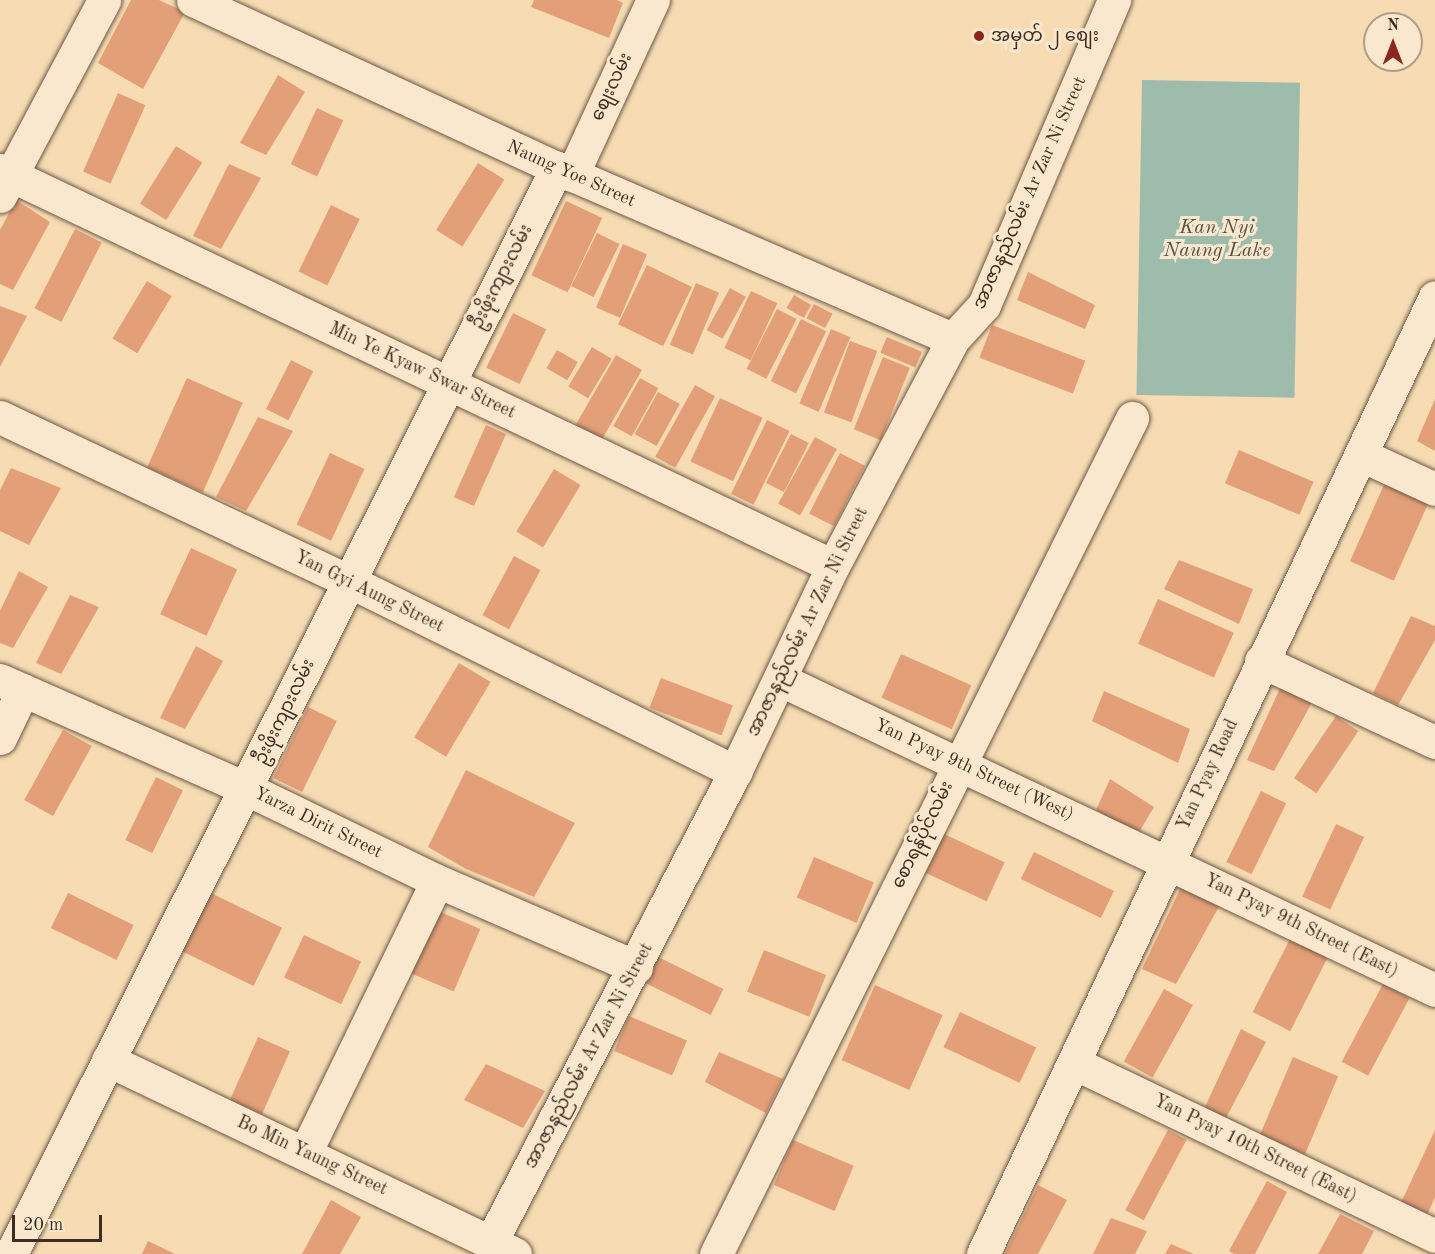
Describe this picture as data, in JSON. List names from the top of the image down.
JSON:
{
  "streets": {
    "street": [
      "စျေးလမ်း",
      "Naung Yoe Street",
      "အာဇာနည်လမ်း Ar Zar Ni Street",
      "ဦးဖိုးကျားလမ်း",
      "Min Ye Kyaw Swar Street",
      "Yan Gyi Aung Street",
      "Yan Pyay 9th Street (West)",
      "Yan Pyay Road",
      "Yarza Dirit Street",
      "စောရန်ပိုင်လမ်း",
      "Yan Pyay 9th Street (East)",
      "Yan Pyay 10th Street (East)",
      "Bo Min Yaung Street"
    ]
  },
  "crossings": [
    ["စျေးလမ်း", "Naung Yoe Street"],
    ["စျေးလမ်း", "ဦးဖိုးကျားလမ်း"],
    ["Naung Yoe Street", "အာဇာနည်လမ်း Ar Zar Ni Street"],
    ["Naung Yoe Street", "ဦးဖိုးကျားလမ်း"],
    ["အာဇာနည်လမ်း Ar Zar Ni Street", "Min Ye Kyaw Swar Street"],
    ["အာဇာနည်လမ်း Ar Zar Ni Street", "Yan Gyi Aung Street"],
    ["အာဇာနည်လမ်း Ar Zar Ni Street", "Yan Pyay 9th Street (West)"],
    ["အာဇာနည်လမ်း Ar Zar Ni Street", "Yarza Dirit Street"],
    ["အာဇာနည်လမ်း Ar Zar Ni Street", "Bo Min Yaung Street"],
    ["ဦးဖိုးကျားလမ်း", "Min Ye Kyaw Swar Street"],
    ["ဦးဖိုးကျားလမ်း", "Yan Gyi Aung Street"],
    ["ဦးဖိုးကျားလမ်း", "Yarza Dirit Street"],
    ["ဦးဖိုးကျားလမ်း", "Bo Min Yaung Street"],
    ["Yan Pyay 9th Street (West)", "Yan Pyay Road"],
    ["Yan Pyay 9th Street (West)", "စောရန်ပိုင်လမ်း"],
    ["Yan Pyay 9th Street (West)", "Yan Pyay 9th Street (East)"],
    ["Yan Pyay Road", "Yan Pyay 9th Street (East)"],
    ["Yan Pyay Road", "Yan Pyay 10th Street (East)"]
  ],
  "water": ["Kan Nyi Naung Lake"],
  "places": ["အမှတ် ၂ စျေး"],
  "scale_bar": "20 m",
  "north": "top"
}
